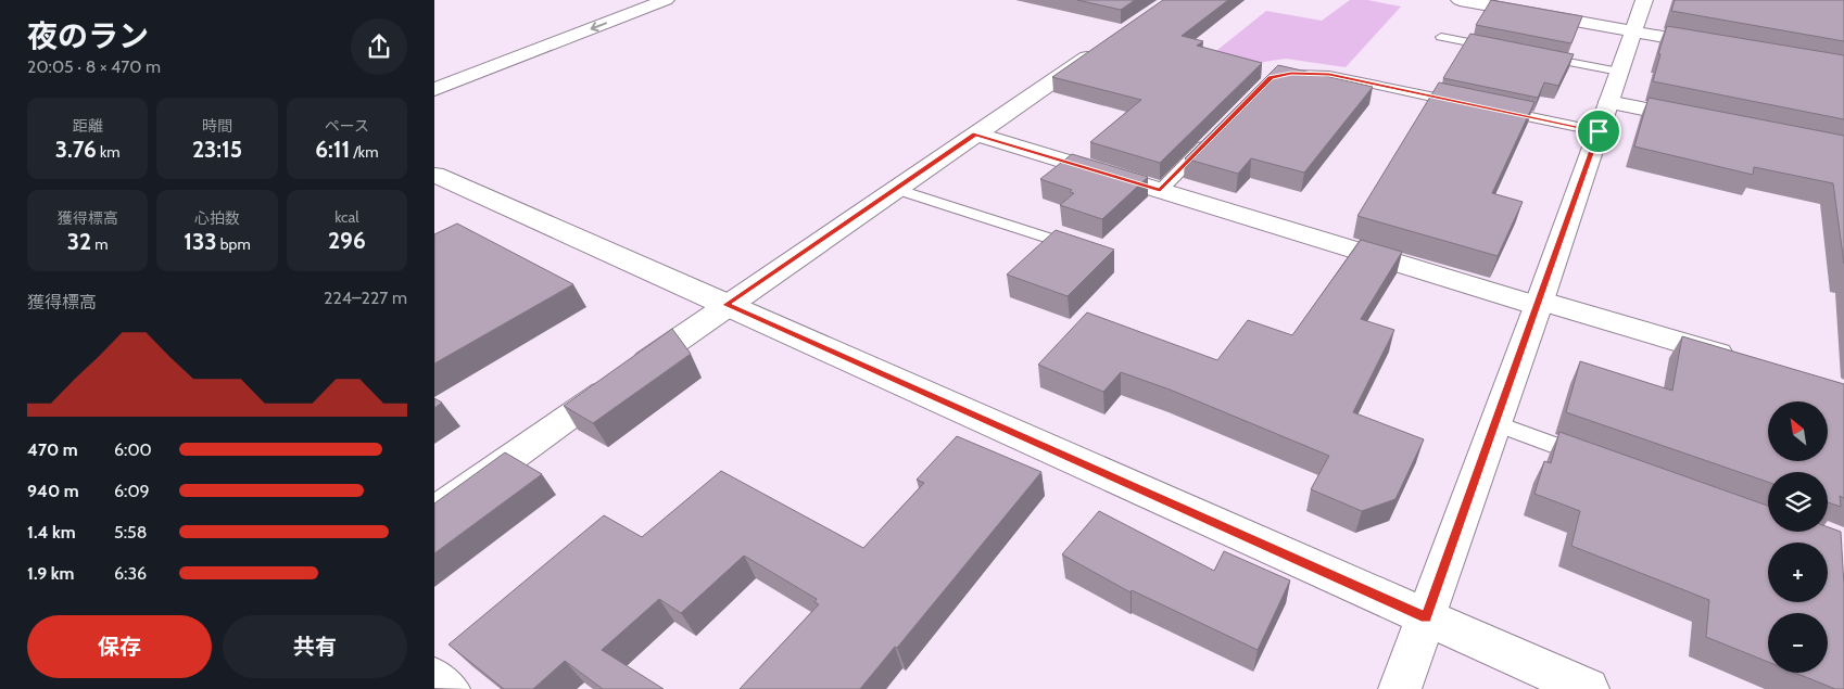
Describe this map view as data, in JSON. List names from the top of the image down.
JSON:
{
  "north": "top left",
  "page": {
    "heading": ["夜のラン", "20:05 · 8 × 470 m"],
    "stats": [
      ["距離", "3.76 km"],
      ["時間", "23:15"],
      ["ペース", "6:11 /km"],
      ["獲得標高", "32 m"],
      ["心拍数", "133 bpm"],
      ["kcal", "296"]
    ],
    "chart": ["獲得標高", "224–227 m"],
    "map_buttons": ["+", "−"],
    "list": [
      {
        "name": "470 m",
        "note": "6:00"
      },
      {
        "name": "940 m",
        "note": "6:09"
      },
      {
        "name": "1.4 km",
        "note": "5:58"
      },
      {
        "name": "1.9 km",
        "note": "6:36"
      }
    ],
    "buttons": ["保存", "共有"]
  }
}
